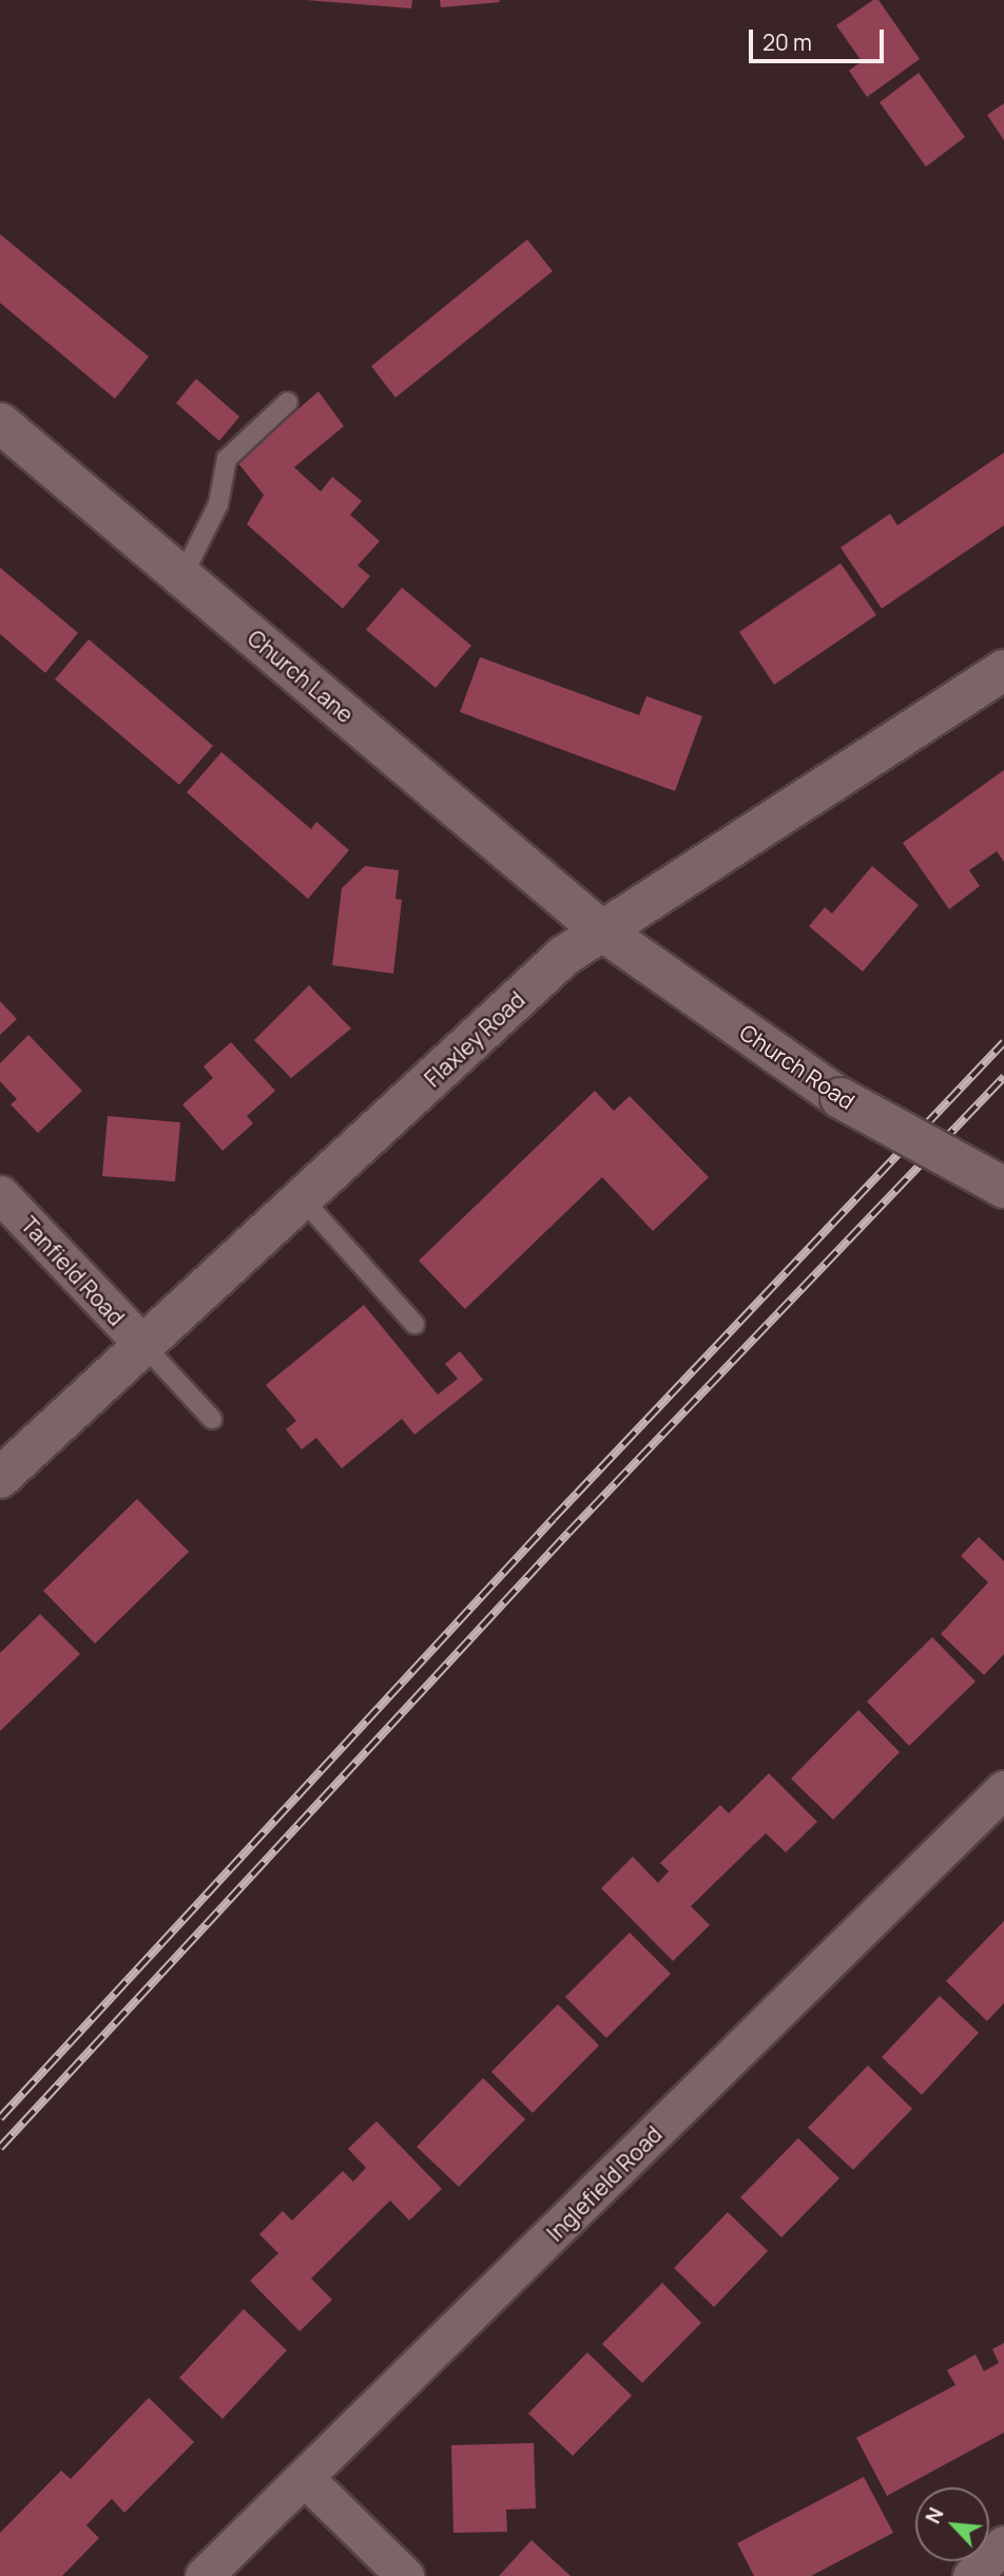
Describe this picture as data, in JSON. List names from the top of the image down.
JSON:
{
  "streets": {
    "street": [
      "Church Lane",
      "Flaxley Road",
      "Church Road",
      "Tanfield Road",
      "Inglefield Road"
    ]
  },
  "crossings": [
    ["Church Lane", "Flaxley Road"],
    ["Church Lane", "Church Road"],
    ["Flaxley Road", "Church Road"],
    ["Flaxley Road", "Tanfield Road"]
  ],
  "scale_bar": "20 m",
  "north": "top left"
}
